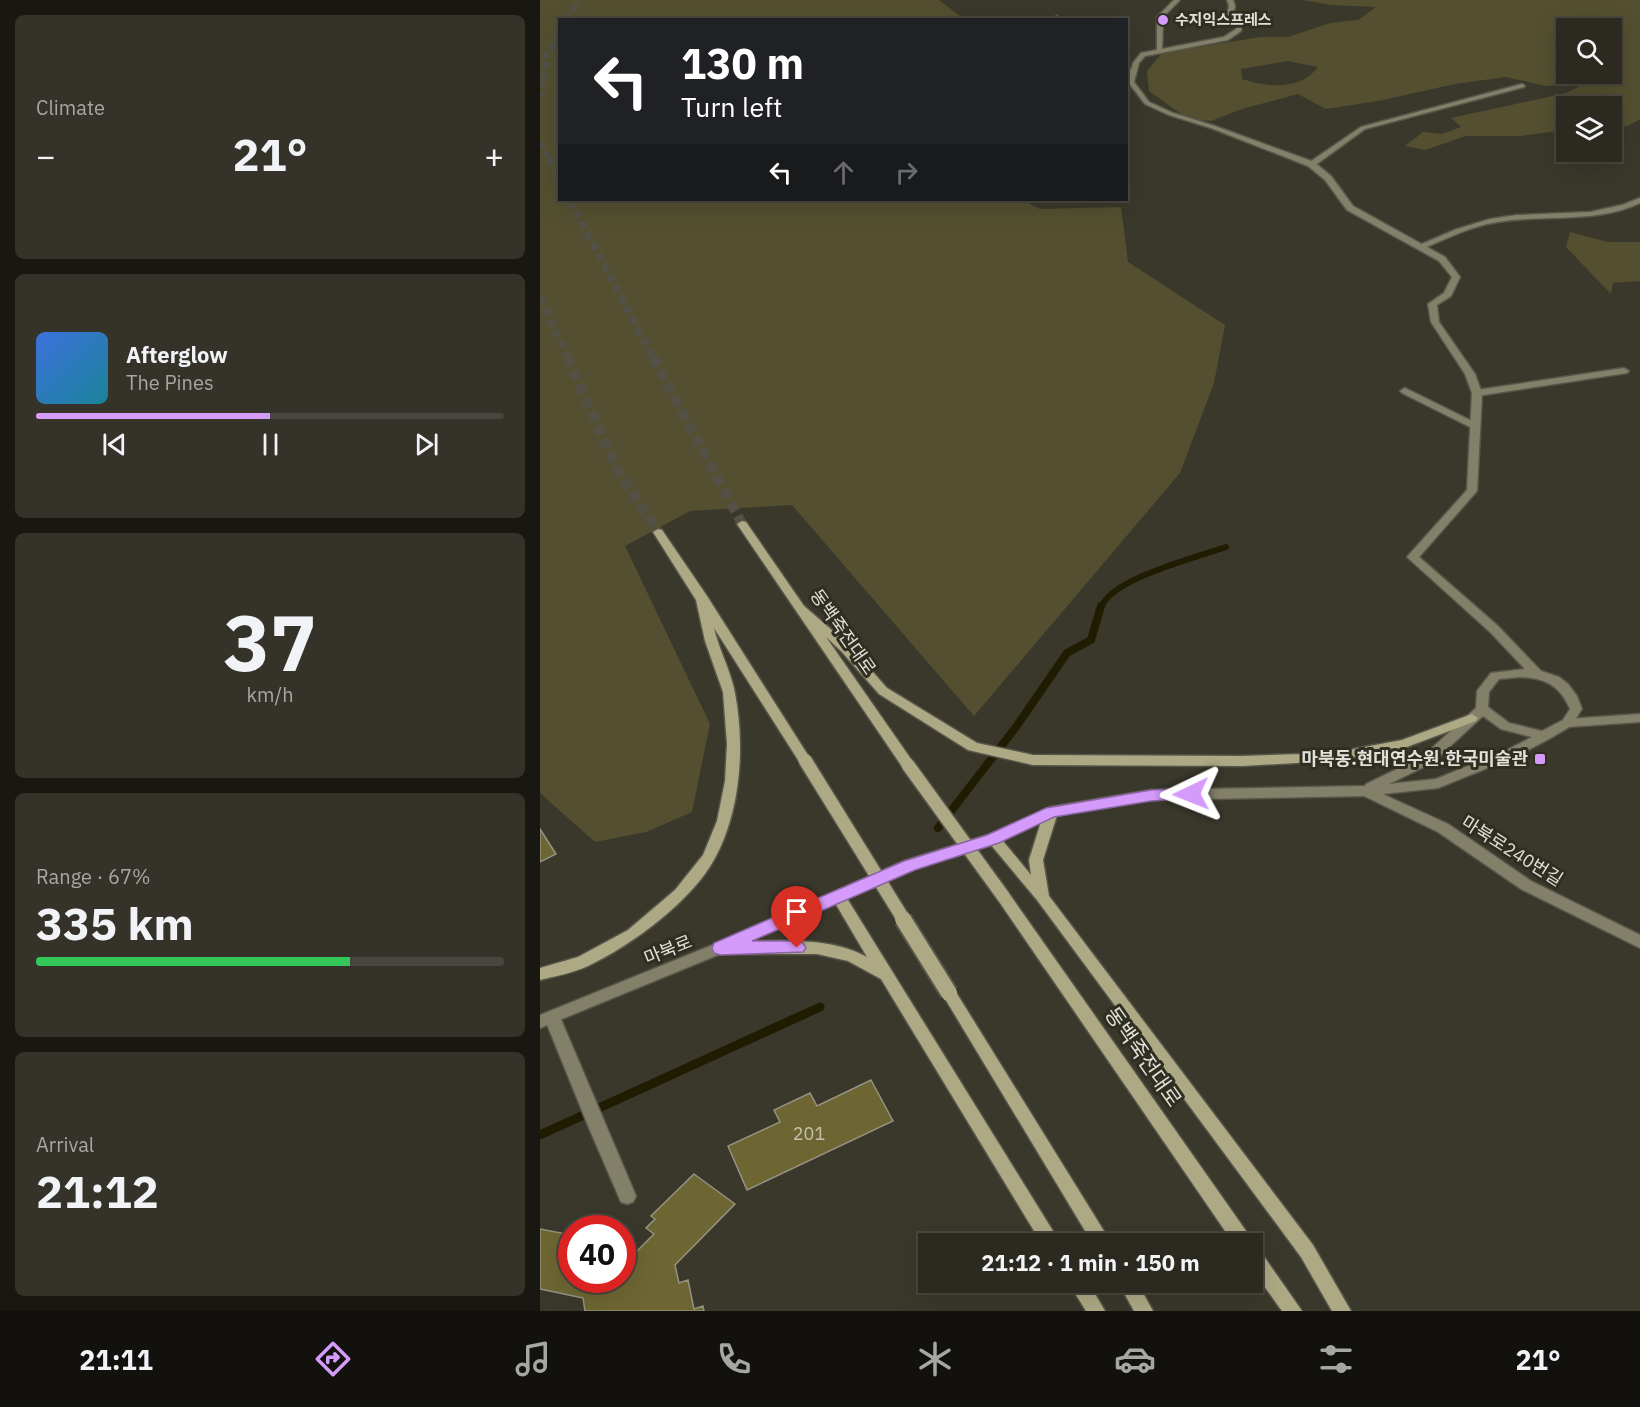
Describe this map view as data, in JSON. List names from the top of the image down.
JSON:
{
  "streets": {
    "main road": ["동백죽전대로"],
    "street": ["마북로240번길", "마북로"]
  },
  "crossings": [
    ["마북로240번길", "마북로"]
  ],
  "places": {
    "other": ["수지익스프레스"],
    "transit": ["마북동.현대연수원.한국미술관"]
  },
  "house_numbers": ["201"],
  "page": {
    "tile": [
      "Climate",
      ["37", "km/h"],
      ["Range · 67%", "335 km"],
      ["Arrival", "21:12"]
    ],
    "turn": ["130 m", "Turn left"],
    "heat": ["−", "21°", "+"],
    "song": ["Afterglow", "The Pines"],
    "limit": "40",
    "trip": "21:12 · 1 min · 150 m",
    "tabs": ["21:11", "21°"]
  }
}
